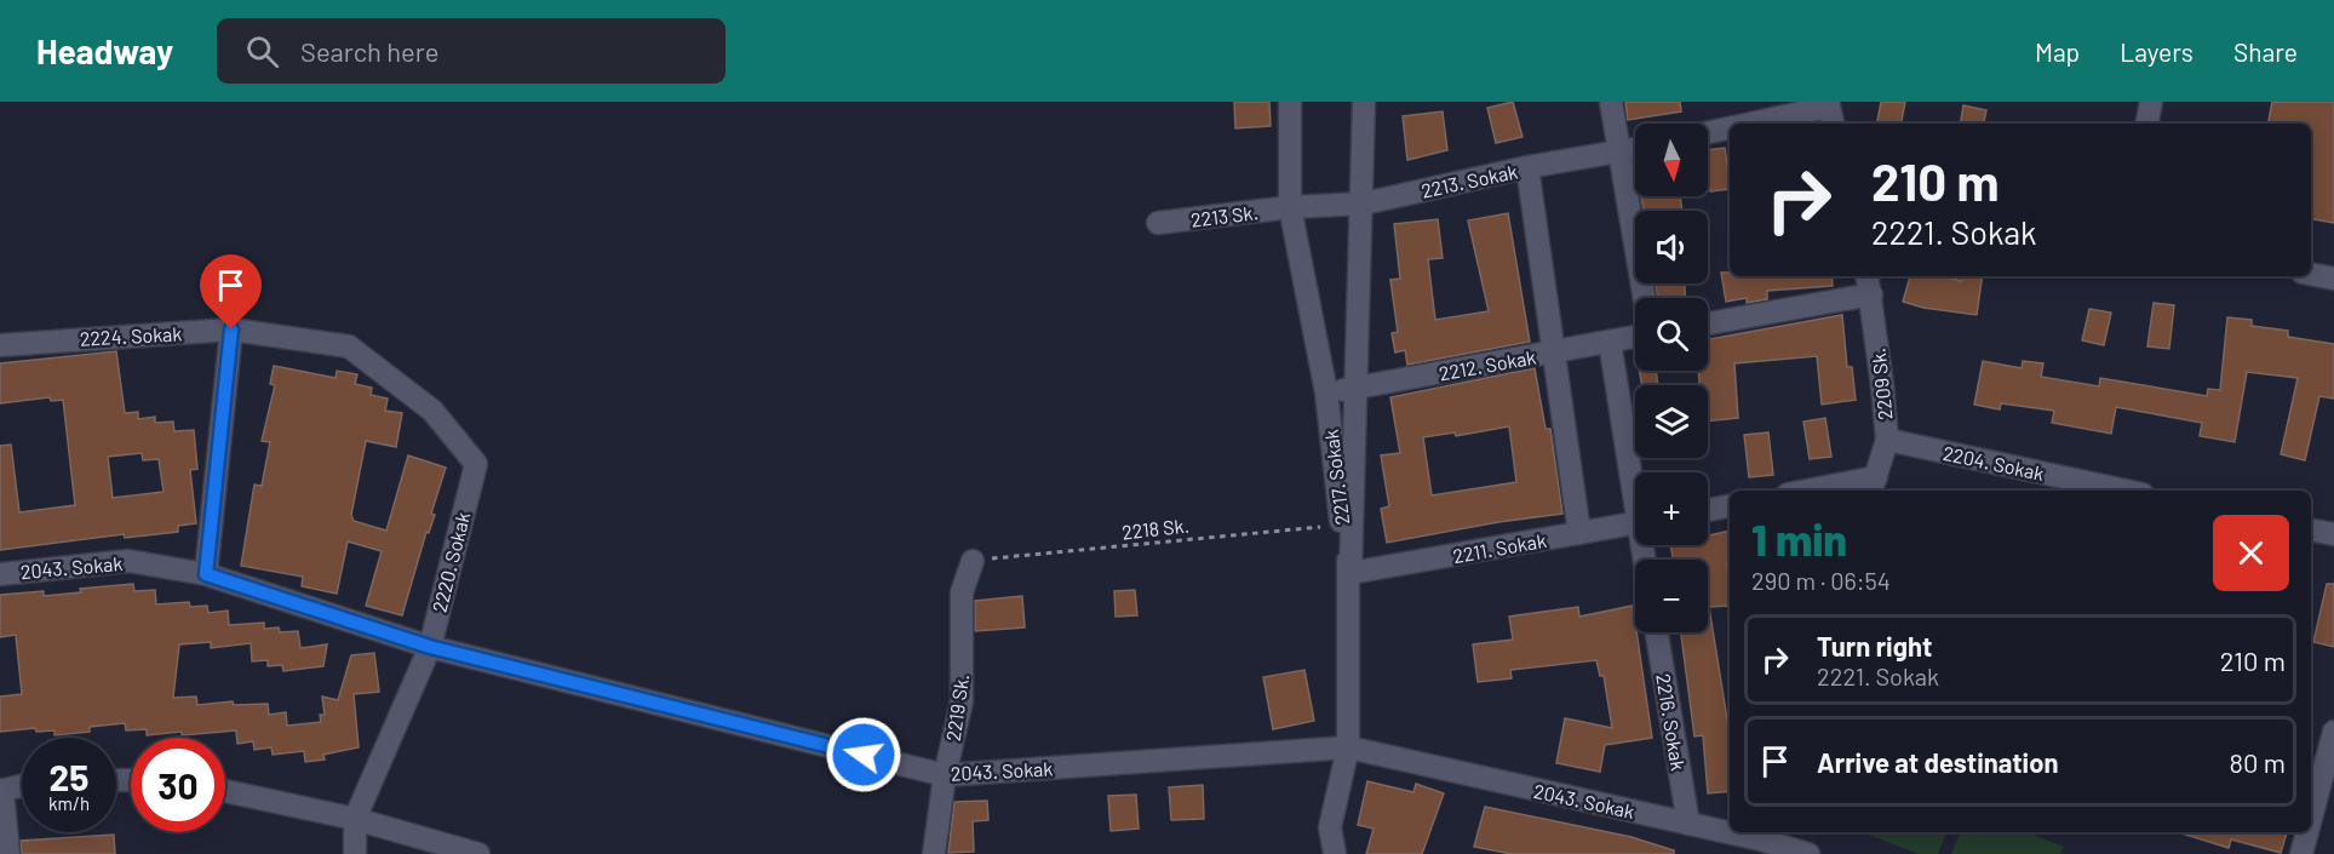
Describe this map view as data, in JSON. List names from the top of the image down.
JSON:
{
  "streets": {
    "street": [
      "2213. Sokak",
      "2213 Sk.",
      "2224. Sokak",
      "2212. Sokak",
      "2209 Sk.",
      "2204. Sokak",
      "2217. Sokak",
      "2211. Sokak",
      "2220. Sokak",
      "2043. Sokak",
      "2219 Sk.",
      "2216. Sokak"
    ],
    "path": ["2218 Sk."]
  },
  "crossings": [
    ["2213. Sokak", "2213 Sk."],
    ["2213. Sokak", "2217. Sokak"],
    ["2213 Sk.", "2217. Sokak"],
    ["2224. Sokak", "2220. Sokak"],
    ["2212. Sokak", "2217. Sokak"],
    ["2209 Sk.", "2204. Sokak"],
    ["2217. Sokak", "2218 Sk."],
    ["2217. Sokak", "2211. Sokak"],
    ["2217. Sokak", "2043. Sokak"],
    ["2218 Sk.", "2219 Sk."],
    ["2220. Sokak", "2043. Sokak"],
    ["2043. Sokak", "2219 Sk."],
    ["2043. Sokak", "2216. Sokak"]
  ],
  "north": "bottom",
  "page": {
    "header": "Headway",
    "search": "Search here",
    "nav": ["Map", "Layers", "Share"],
    "map_buttons": ["+", "−"],
    "turn": ["210 m", "2221. Sokak"],
    "heading": ["1 min", "290 m · 06:54"],
    "list": [
      {
        "name": "Turn right",
        "note": "2221. Sokak",
        "value": "210 m"
      },
      {
        "name": "Arrive at destination",
        "value": "80 m"
      }
    ],
    "speed": "25 km/h",
    "limit": "30"
  }
}
